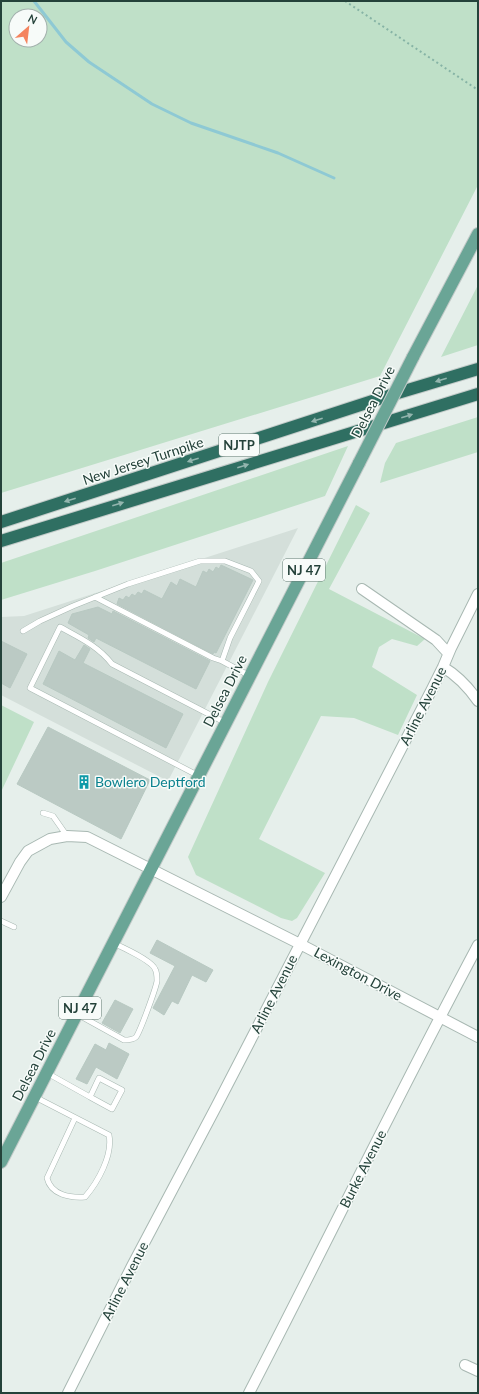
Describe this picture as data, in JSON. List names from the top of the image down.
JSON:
{
  "streets": {
    "highway": ["NJTP", "New Jersey Turnpike"],
    "main road": ["Delsea Drive", "NJ 47"],
    "street": ["Arline Avenue", "Lexington Drive", "Burke Avenue"]
  },
  "crossings": [
    ["Delsea Drive", "Lexington Drive"],
    ["Arline Avenue", "Lexington Drive"],
    ["Lexington Drive", "Burke Avenue"]
  ],
  "places": {
    "building": ["Bowlero Deptford"]
  },
  "north": "top right"
}
